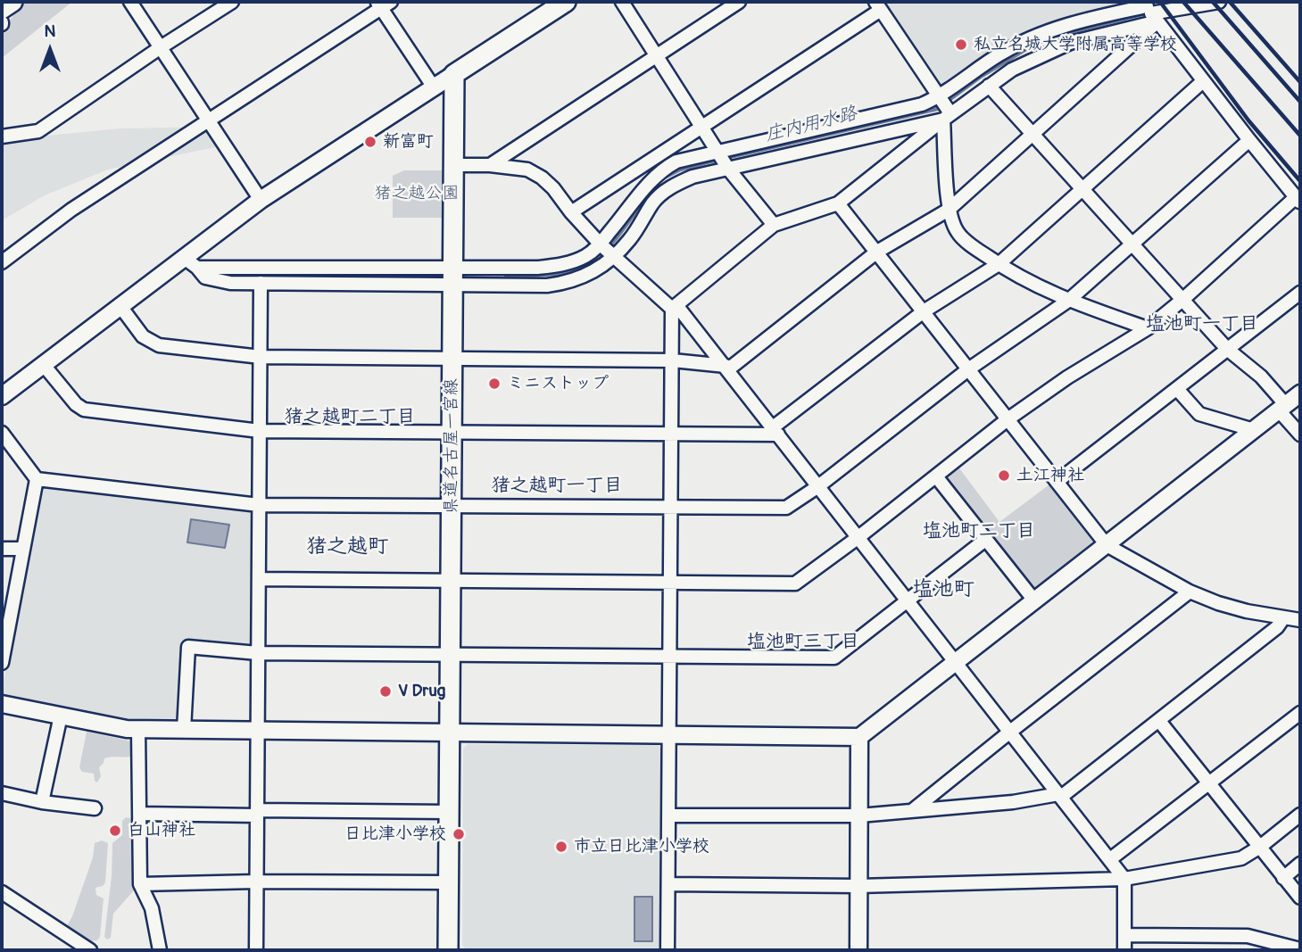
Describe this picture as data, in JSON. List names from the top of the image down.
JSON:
{
  "streets": {
    "main road": ["県道名古屋一宮線"]
  },
  "districts": [
    "塩池町一丁目",
    "猪之越町二丁目",
    "猪之越町一丁目",
    "塩池町二丁目",
    "猪之越町",
    "塩池町",
    "塩池町三丁目"
  ],
  "water": ["庄内用水路"],
  "parks": ["猪之越公園"],
  "places": [
    "私立名城大学附属高等学校",
    "新富町",
    "ミニストップ",
    "土江神社",
    "V Drug",
    "白山神社",
    "日比津小学校",
    "市立日比津小学校"
  ],
  "north": "top"
}
